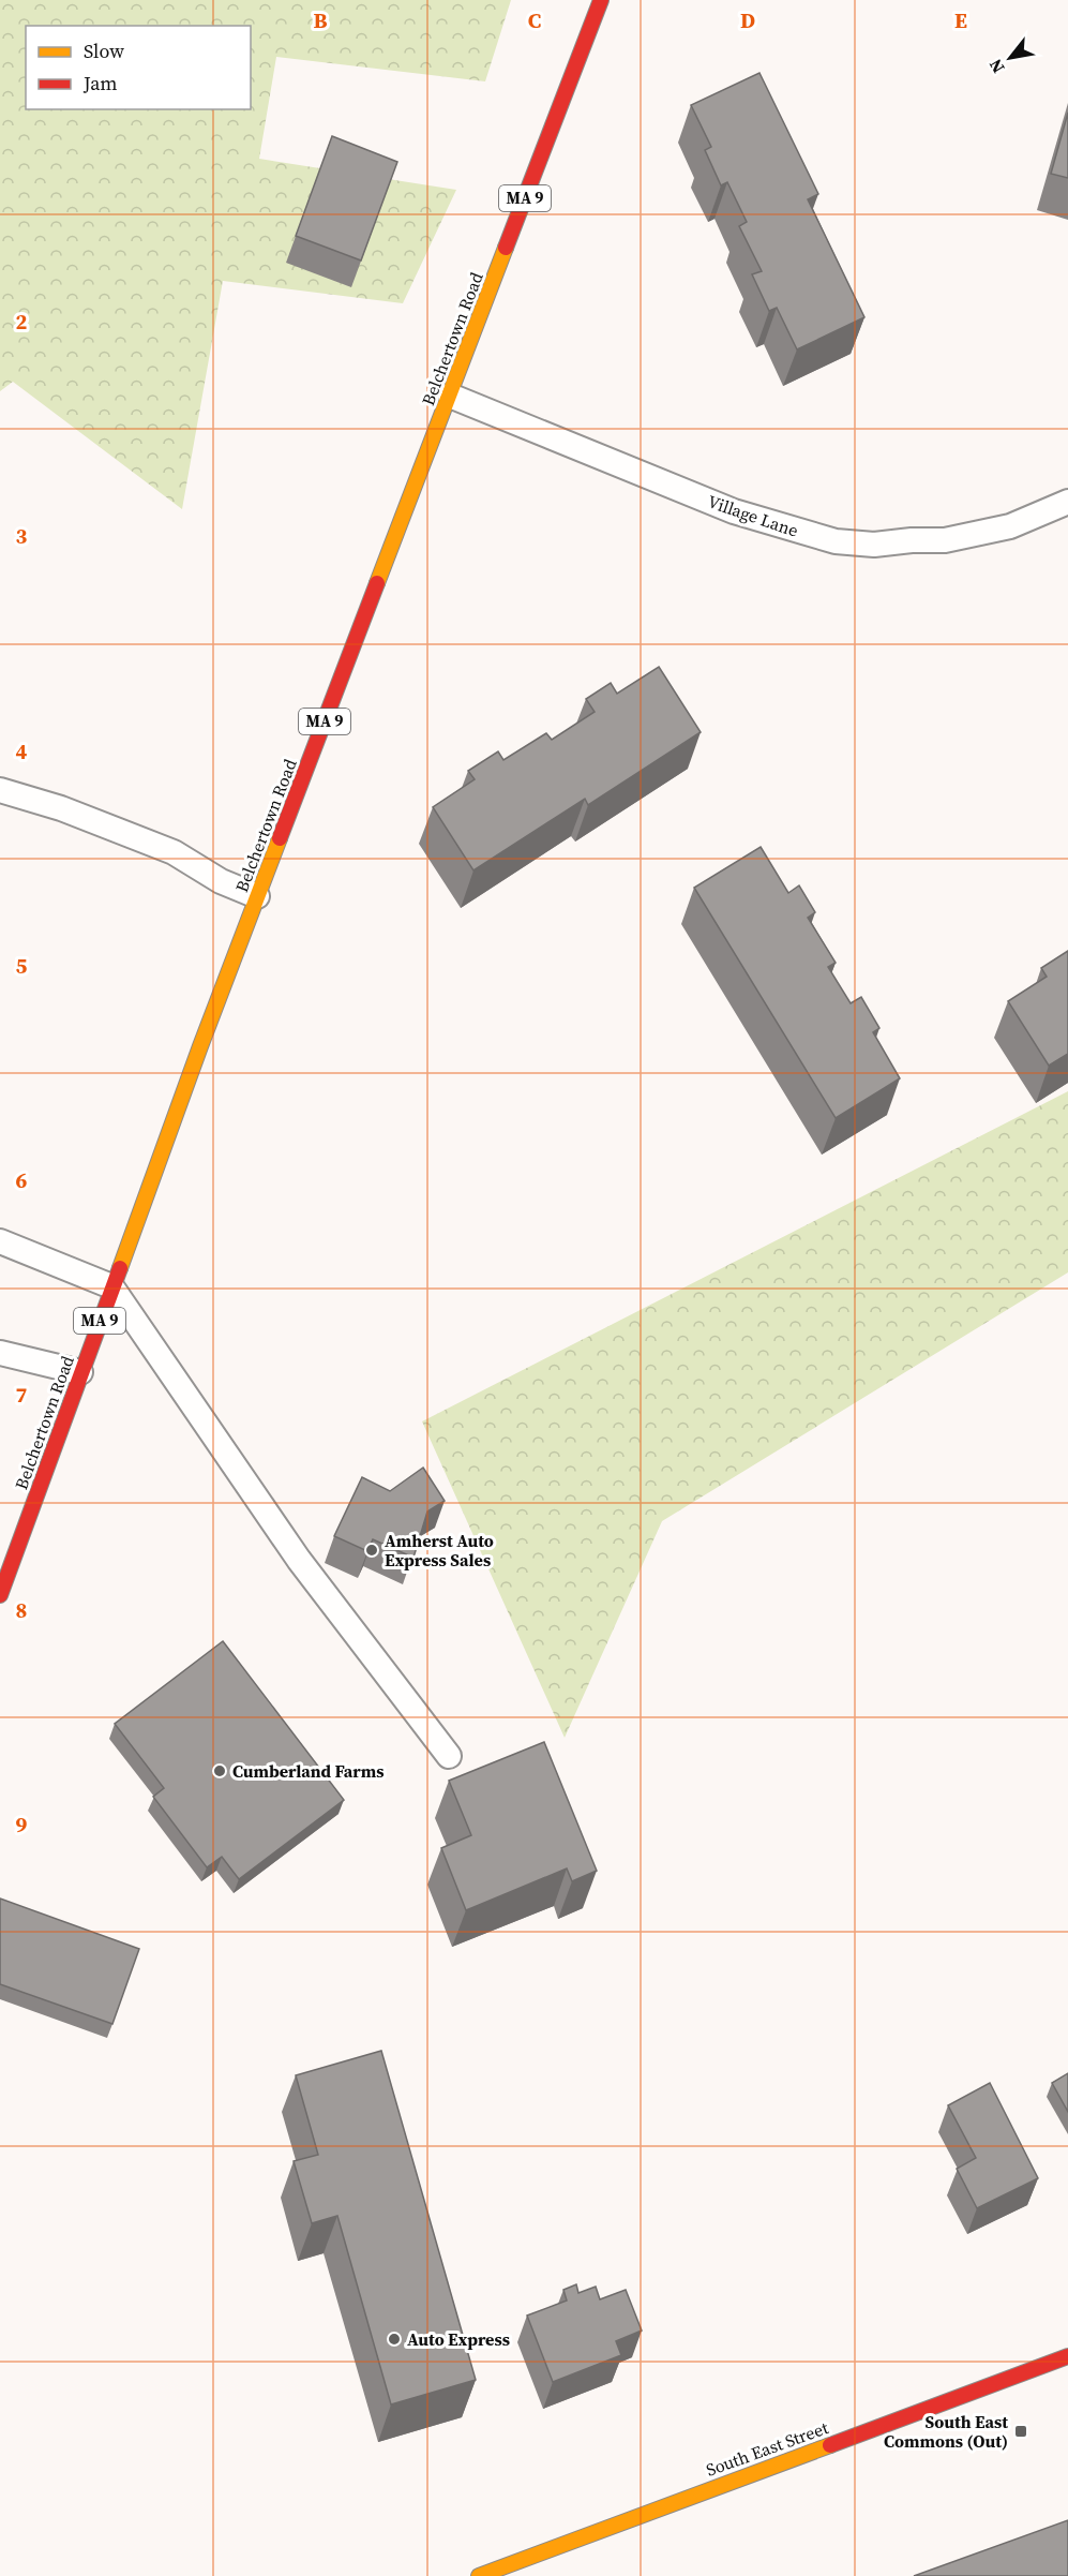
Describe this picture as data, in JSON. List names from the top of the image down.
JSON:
{
  "streets": {
    "main road": ["MA 9", "Belchertown Road", "South East Street"],
    "lane": ["Village Lane"]
  },
  "crossings": [
    ["Belchertown Road", "Village Lane"]
  ],
  "places": {
    "other": ["Amherst Auto Express Sales", "Cumberland Farms", "Auto Express"],
    "transit": ["South East Commons (Out)"]
  },
  "legend": ["Slow", "Jam"],
  "north": "bottom left",
  "grid": {
    "columns": [
      "B",
      "C",
      "D",
      "E"
    ],
    "rows": [
      "2",
      "3",
      "4",
      "5",
      "6",
      "7",
      "8",
      "9"
    ]
  }
}
